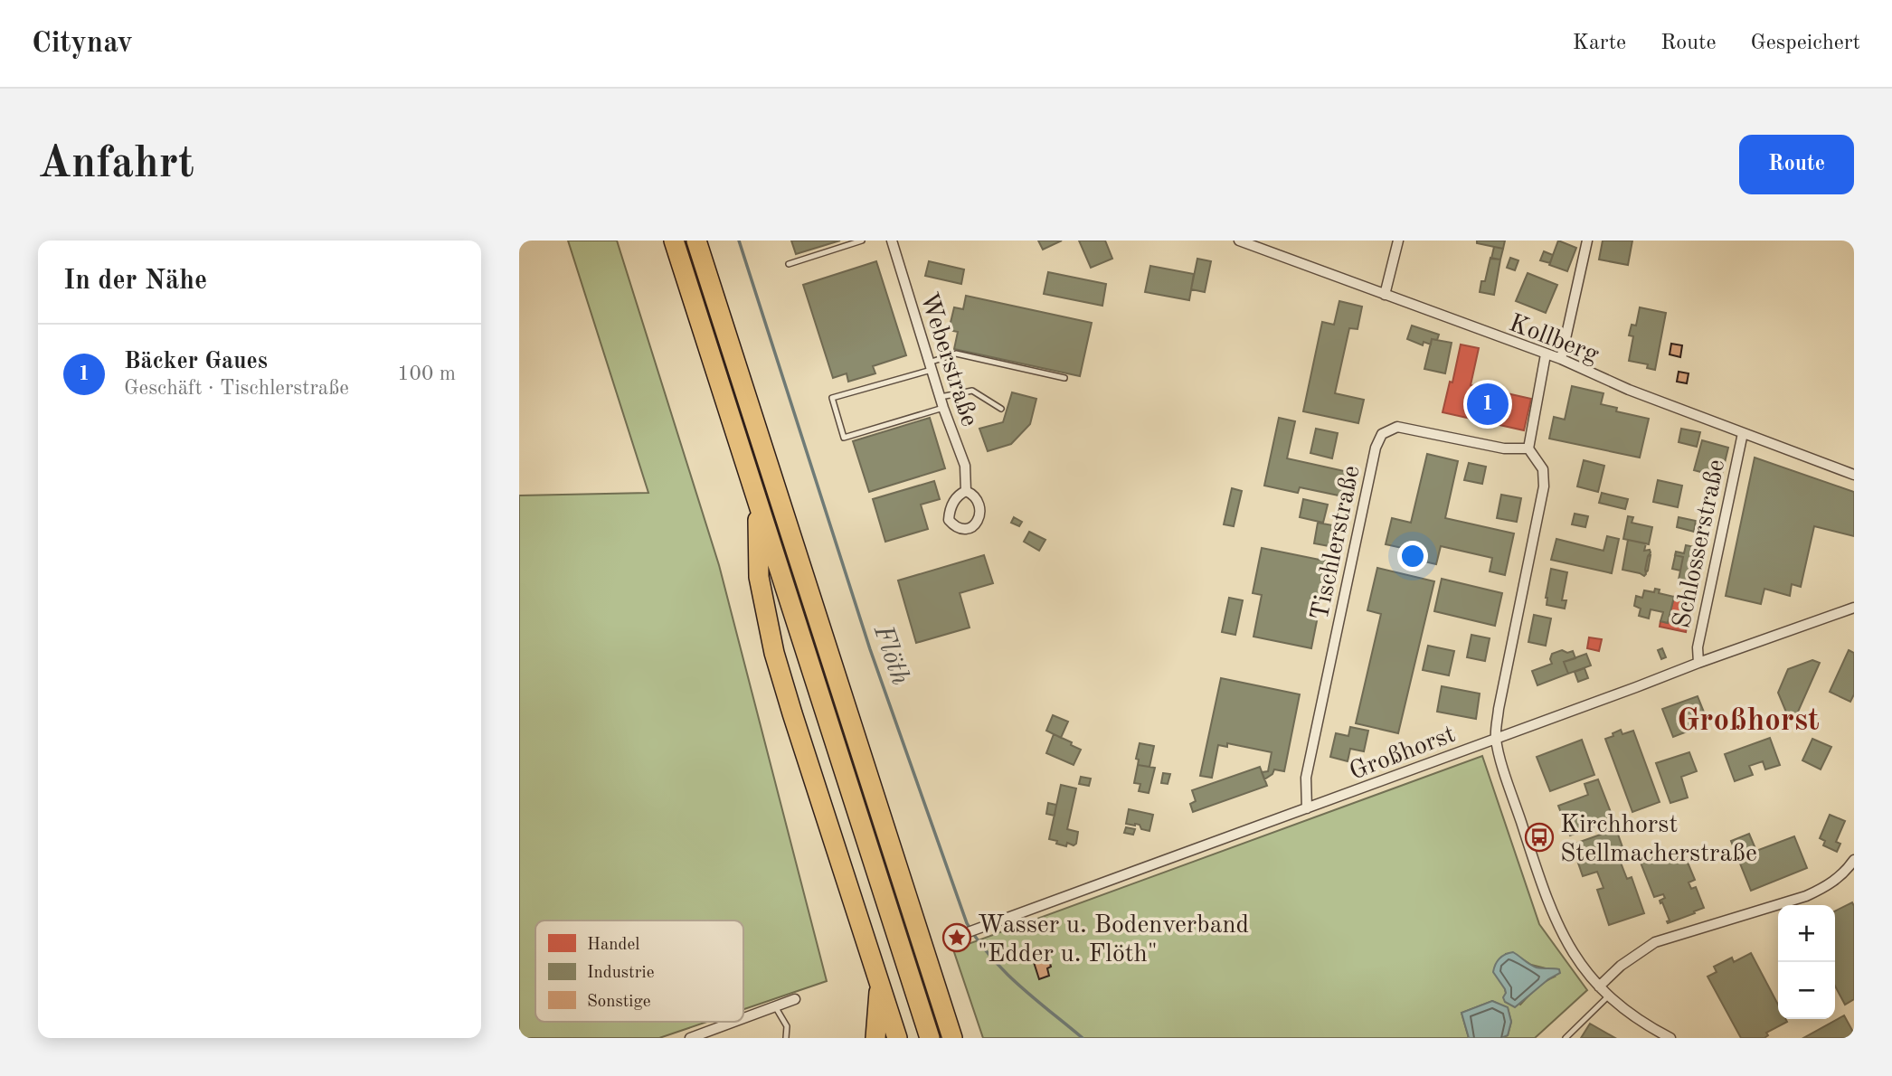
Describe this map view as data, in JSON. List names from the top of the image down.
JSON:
{
  "streets": {
    "street": [
      "Kollberg",
      "Weberstraße",
      "Tischlerstraße",
      "Schlosserstraße",
      "Großhorst"
    ]
  },
  "crossings": [
    ["Kollberg", "Schlosserstraße"],
    ["Tischlerstraße", "Großhorst"],
    ["Schlosserstraße", "Großhorst"]
  ],
  "districts": ["Großhorst"],
  "water": ["Flöth"],
  "places": {
    "bus stop": ["Kirchhorst Stellmacherstraße"],
    "place": ["Wasser u. Bodenverband \"Edder u. Flöth\""]
  },
  "legend": ["Handel", "Industrie", "Sonstige"],
  "page": {
    "header": "Citynav",
    "nav": ["Karte", "Route", "Gespeichert"],
    "buttons": "Route",
    "title": "Anfahrt",
    "heading": "In der Nähe",
    "list": [
      {
        "mark": "1",
        "name": "Bäcker Gaues",
        "note": "Geschäft · Tischlerstraße",
        "value": "100 m"
      }
    ],
    "pins": "1",
    "map_buttons": ["+", "−"]
  }
}
